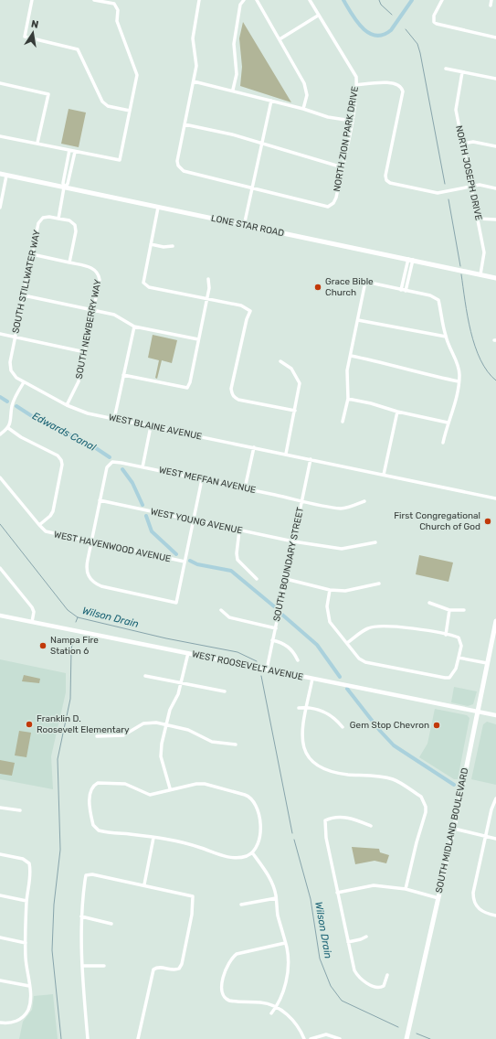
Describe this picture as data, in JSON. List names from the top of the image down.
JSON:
{
  "streets": {
    "main road": ["LONE STAR ROAD", "SOUTH MIDLAND BOULEVARD"],
    "street": [
      "NORTH ZION PARK DRIVE",
      "NORTH JOSEPH DRIVE",
      "SOUTH STILLWATER WAY",
      "SOUTH NEWBERRY WAY",
      "WEST BLAINE AVENUE",
      "WEST MEFFAN AVENUE",
      "WEST YOUNG AVENUE",
      "WEST HAVENWOOD AVENUE",
      "SOUTH BOUNDARY STREET",
      "WEST ROOSEVELT AVENUE"
    ]
  },
  "crossings": [
    ["NORTH JOSEPH DRIVE", "LONE STAR ROAD"],
    ["SOUTH STILLWATER WAY", "WEST BLAINE AVENUE"],
    ["SOUTH NEWBERRY WAY", "WEST BLAINE AVENUE"],
    ["WEST BLAINE AVENUE", "SOUTH BOUNDARY STREET"],
    ["WEST MEFFAN AVENUE", "WEST YOUNG AVENUE"],
    ["WEST MEFFAN AVENUE", "SOUTH BOUNDARY STREET"],
    ["WEST YOUNG AVENUE", "SOUTH BOUNDARY STREET"],
    ["SOUTH BOUNDARY STREET", "WEST ROOSEVELT AVENUE"],
    ["WEST ROOSEVELT AVENUE", "SOUTH MIDLAND BOULEVARD"]
  ],
  "water": ["Edwards Canal", "Wilson Drain"],
  "places": [
    "Grace Bible Church",
    "First Congregational Church of God",
    "Nampa Fire Station 6",
    "Franklin D. Roosevelt Elementary",
    "Gem Stop Chevron"
  ],
  "north": "top"
}
